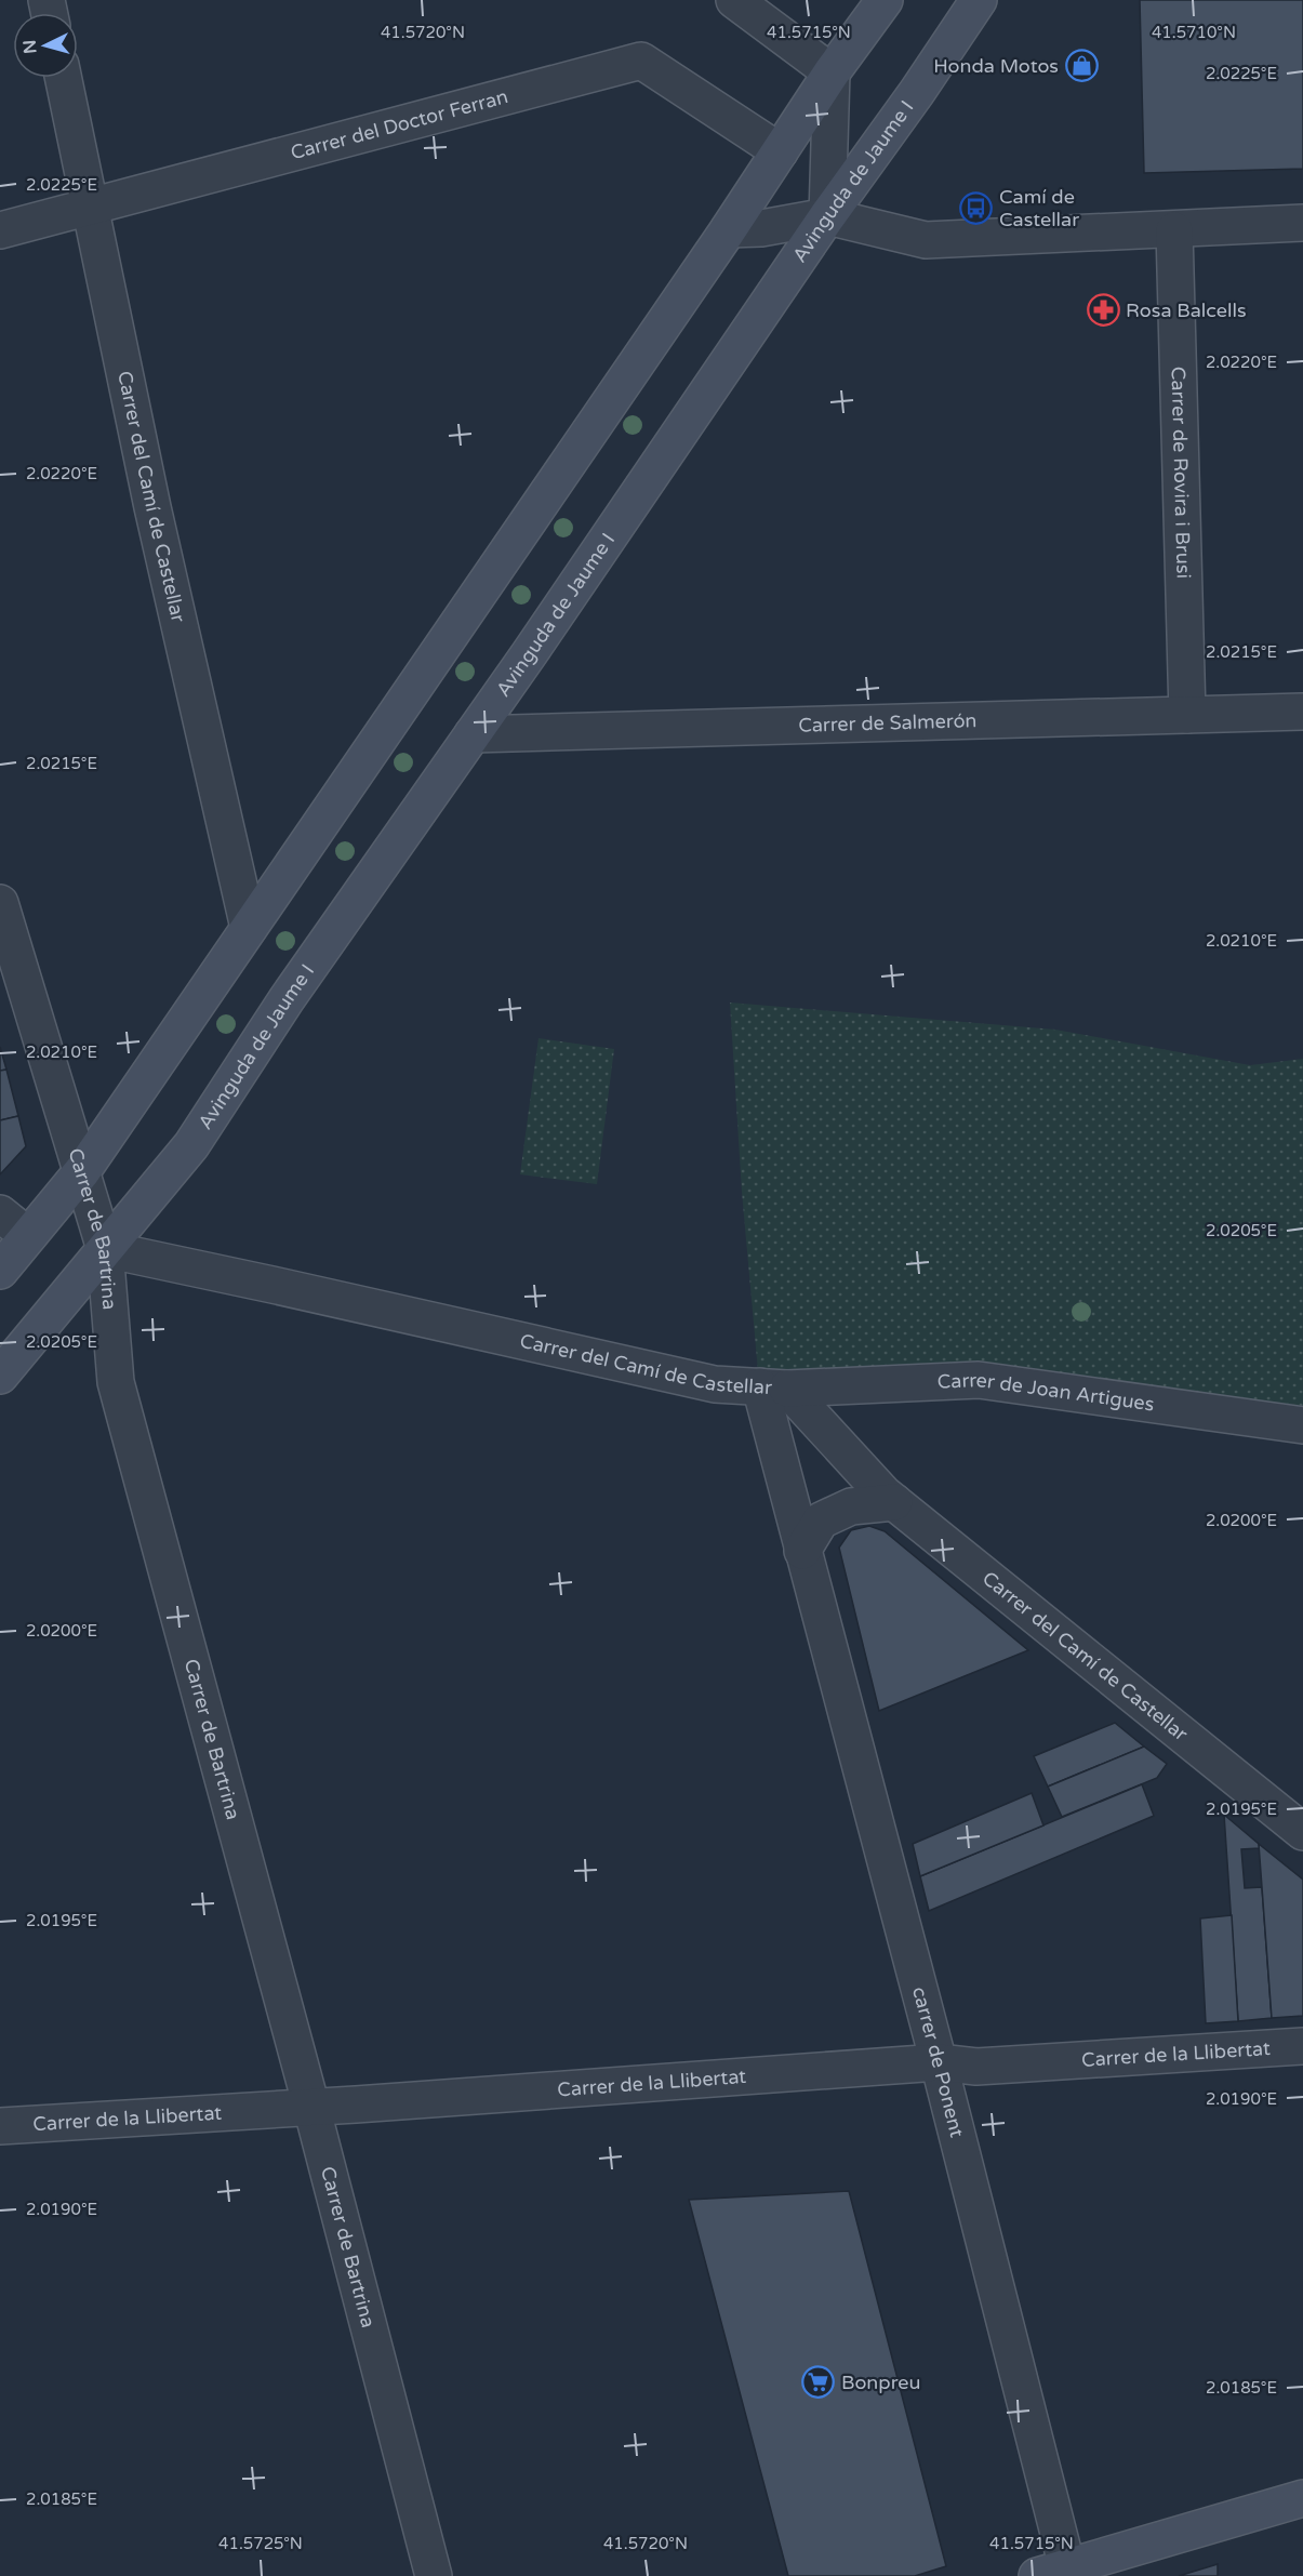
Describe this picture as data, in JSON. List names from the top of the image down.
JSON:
{
  "streets": {
    "street": [
      "Carrer del Doctor Ferran",
      "Avinguda de Jaume I",
      "Carrer de Rovira i Brusi",
      "Carrer del Camí de Castellar",
      "Carrer de Salmerón",
      "Carrer de Bartrina",
      "Carrer de Joan Artigues",
      "Carrer de la Llibertat",
      "carrer de Ponent"
    ]
  },
  "crossings": [
    ["Carrer del Doctor Ferran", "Carrer del Camí de Castellar"],
    ["Avinguda de Jaume I", "Carrer del Camí de Castellar"],
    ["Avinguda de Jaume I", "Carrer de Salmerón"],
    ["Avinguda de Jaume I", "Carrer de Bartrina"],
    ["Carrer de Rovira i Brusi", "Carrer de Salmerón"],
    ["Carrer del Camí de Castellar", "Carrer de Bartrina"],
    ["Carrer del Camí de Castellar", "Carrer de Joan Artigues"],
    ["Carrer del Camí de Castellar", "carrer de Ponent"],
    ["Carrer de Bartrina", "Carrer de la Llibertat"],
    ["Carrer de Joan Artigues", "carrer de Ponent"],
    ["Carrer de la Llibertat", "carrer de Ponent"]
  ],
  "places": {
    "shop": ["Honda Motos"],
    "bus stop": ["Camí de Castellar"],
    "pharmacy": ["Rosa Balcells"],
    "supermarket": ["Bonpreu"]
  },
  "north": "left",
  "coordinates": [
    "41.5720°N",
    "41.5715°N",
    "41.5710°N",
    "2.0225°E",
    "2.0220°E",
    "2.0215°E",
    "2.0210°E",
    "2.0205°E",
    "2.0200°E",
    "2.0195°E",
    "2.0190°E",
    "2.0185°E",
    "41.5725°N"
  ]
}
